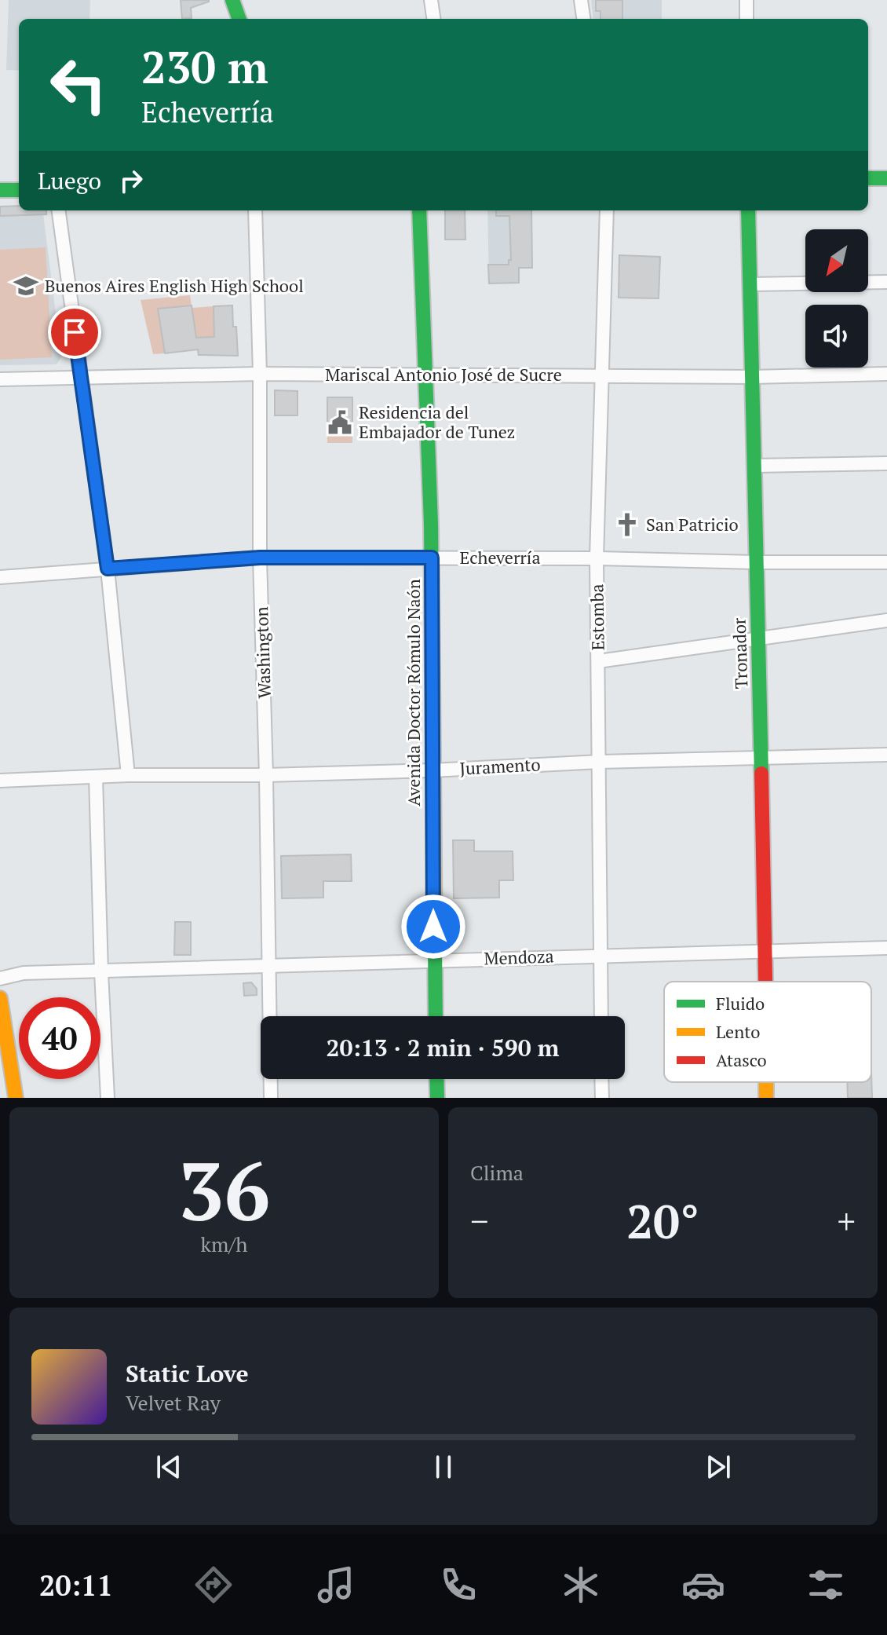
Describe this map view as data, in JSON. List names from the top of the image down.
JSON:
{
  "streets": {
    "street": [
      "Mariscal Antonio José de Sucre",
      "Echeverría",
      "Estomba",
      "Washington",
      "Tronador",
      "Avenida Doctor Rómulo Naón",
      "Juramento",
      "Mendoza"
    ]
  },
  "crossings": [
    ["Mariscal Antonio José de Sucre", "Estomba"],
    ["Mariscal Antonio José de Sucre", "Washington"],
    ["Mariscal Antonio José de Sucre", "Tronador"],
    ["Mariscal Antonio José de Sucre", "Avenida Doctor Rómulo Naón"],
    ["Echeverría", "Estomba"],
    ["Echeverría", "Washington"],
    ["Echeverría", "Tronador"],
    ["Echeverría", "Avenida Doctor Rómulo Naón"],
    ["Estomba", "Juramento"],
    ["Estomba", "Mendoza"],
    ["Washington", "Juramento"],
    ["Washington", "Mendoza"],
    ["Tronador", "Juramento"],
    ["Tronador", "Mendoza"],
    ["Avenida Doctor Rómulo Naón", "Juramento"],
    ["Avenida Doctor Rómulo Naón", "Mendoza"]
  ],
  "places": {
    "school or university": ["Buenos Aires English High School"],
    "public building": ["Residencia del Embajador de Tunez"],
    "church": ["San Patricio"]
  },
  "legend": ["Fluido", "Lento", "Atasco"],
  "north": "bottom left",
  "page": {
    "turn": ["230 m", "Echeverría"],
    "then": "Luego",
    "limit": "40",
    "trip": "20:13 · 2 min · 590 m",
    "tile": [
      ["36", "km/h"],
      "Clima"
    ],
    "heat": ["−", "20°", "+"],
    "song": ["Static Love", "Velvet Ray"],
    "tabs": "20:11"
  }
}
